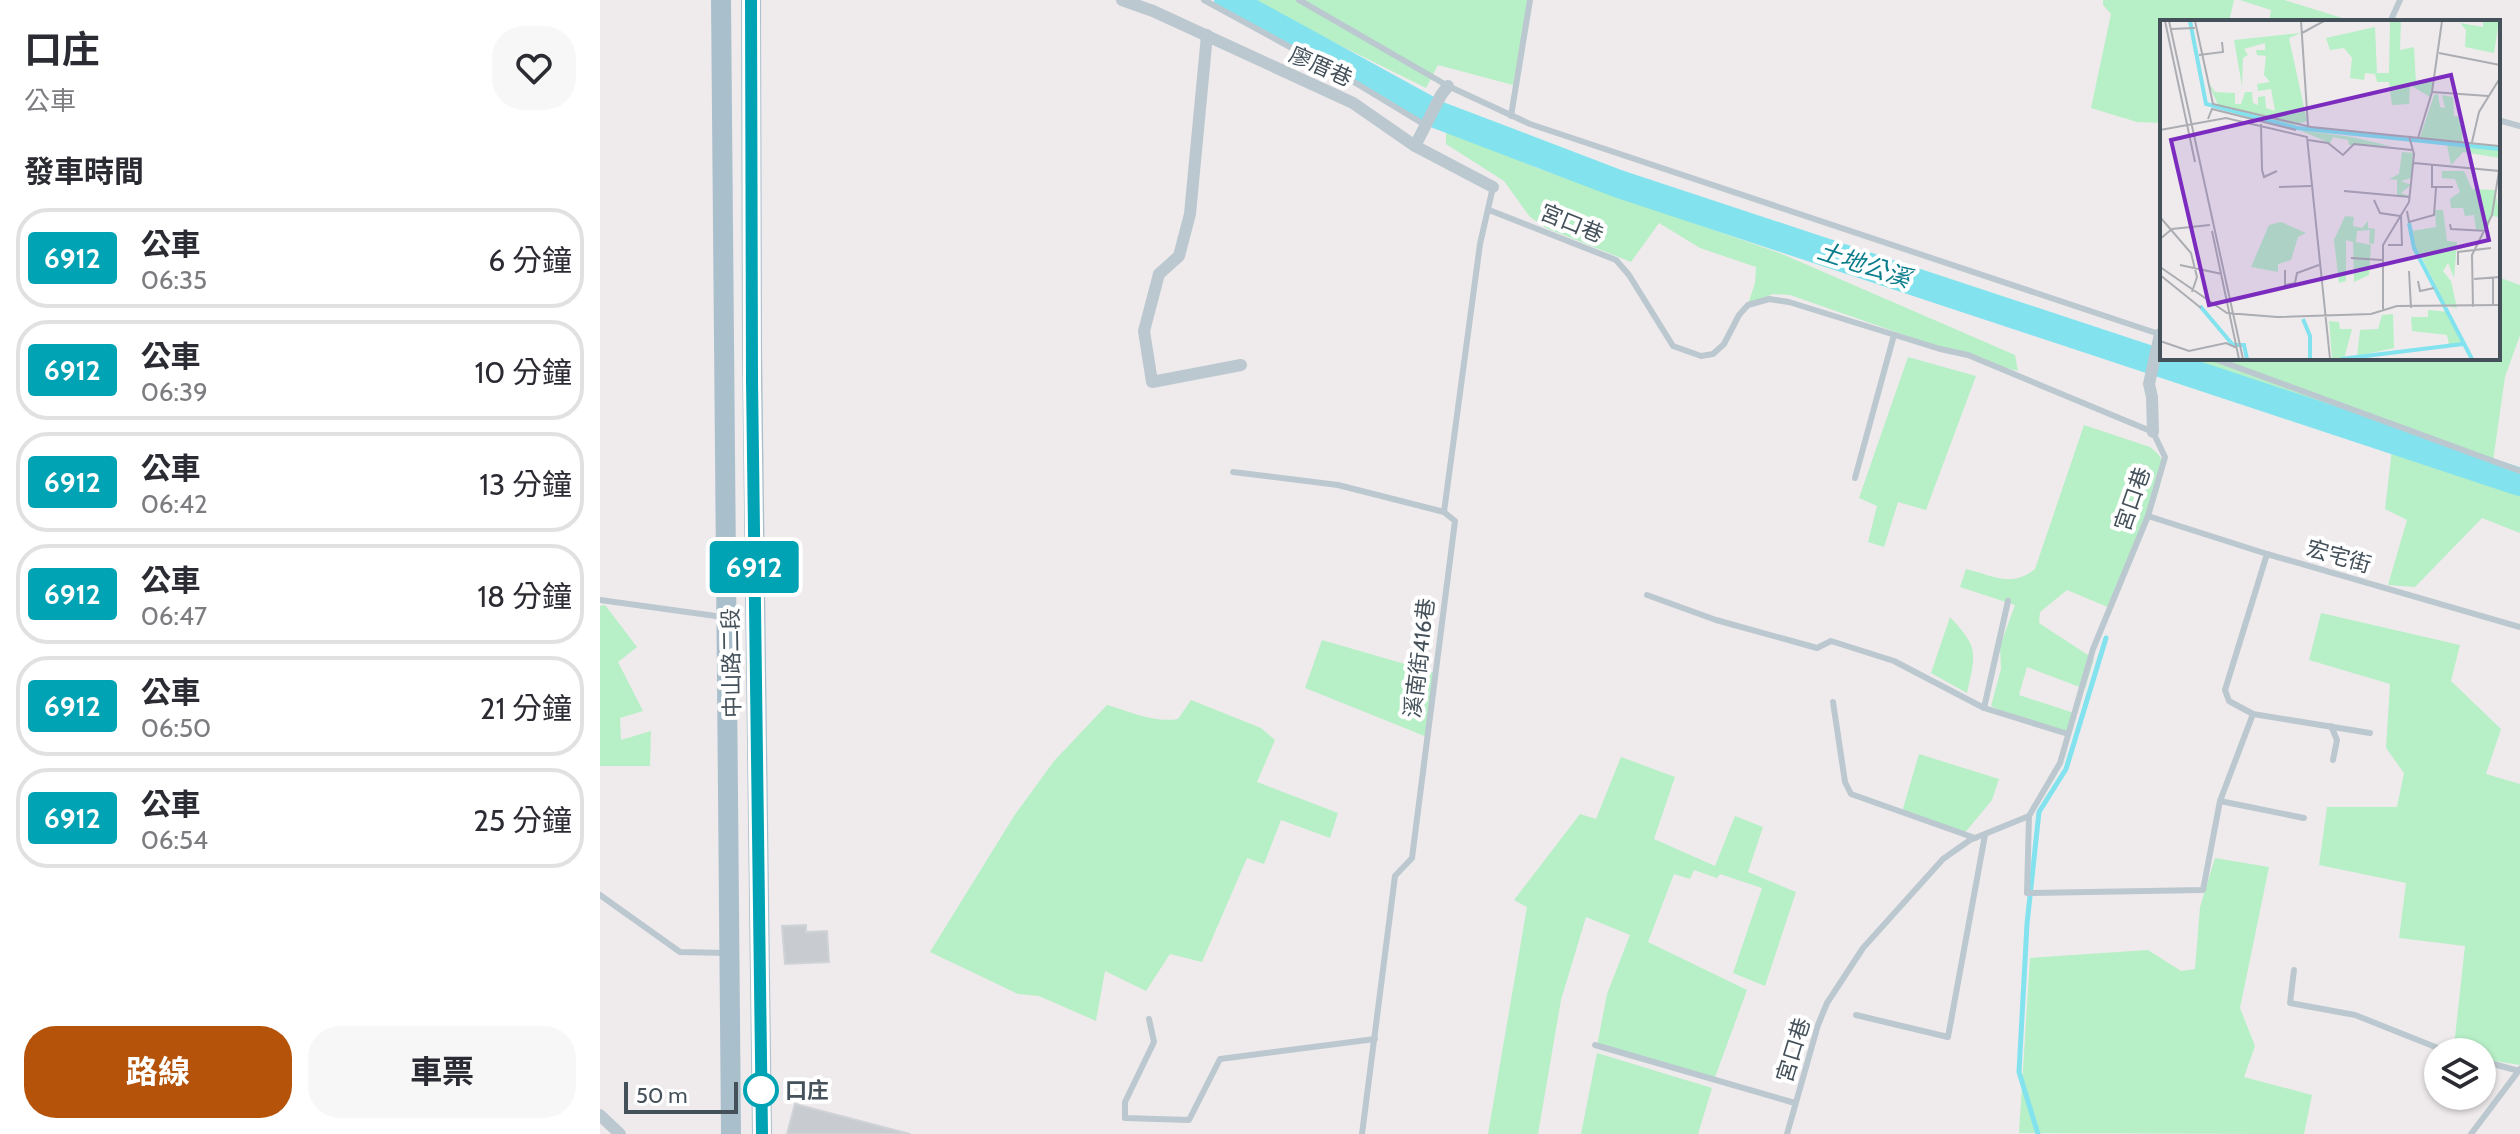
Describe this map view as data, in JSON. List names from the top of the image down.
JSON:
{
  "streets": {
    "main road": ["中山路二段"],
    "street": ["廖厝巷"],
    "lane": ["宮口巷", "宏宅街", "溪南街416巷"]
  },
  "crossings": [
    ["廖厝巷", "溪南街416巷"],
    ["宮口巷", "宏宅街"],
    ["宮口巷", "溪南街416巷"]
  ],
  "water": ["土地公溪"],
  "places": ["口庄"],
  "lines": ["bus line 6912"],
  "scale_bar": "50 m",
  "page": {
    "heading": [
      ["口庄", "公車"],
      "發車時間"
    ],
    "on_map": "6912",
    "list": [
      {
        "mark": "6912",
        "name": "公車",
        "note": "06:35",
        "value": "6 分鐘"
      },
      {
        "mark": "6912",
        "name": "公車",
        "note": "06:39",
        "value": "10 分鐘"
      },
      {
        "mark": "6912",
        "name": "公車",
        "note": "06:42",
        "value": "13 分鐘"
      },
      {
        "mark": "6912",
        "name": "公車",
        "note": "06:47",
        "value": "18 分鐘"
      },
      {
        "mark": "6912",
        "name": "公車",
        "note": "06:50",
        "value": "21 分鐘"
      },
      {
        "mark": "6912",
        "name": "公車",
        "note": "06:54",
        "value": "25 分鐘"
      }
    ],
    "buttons": ["路線", "車票"],
    "scale": "50 m"
  }
}
